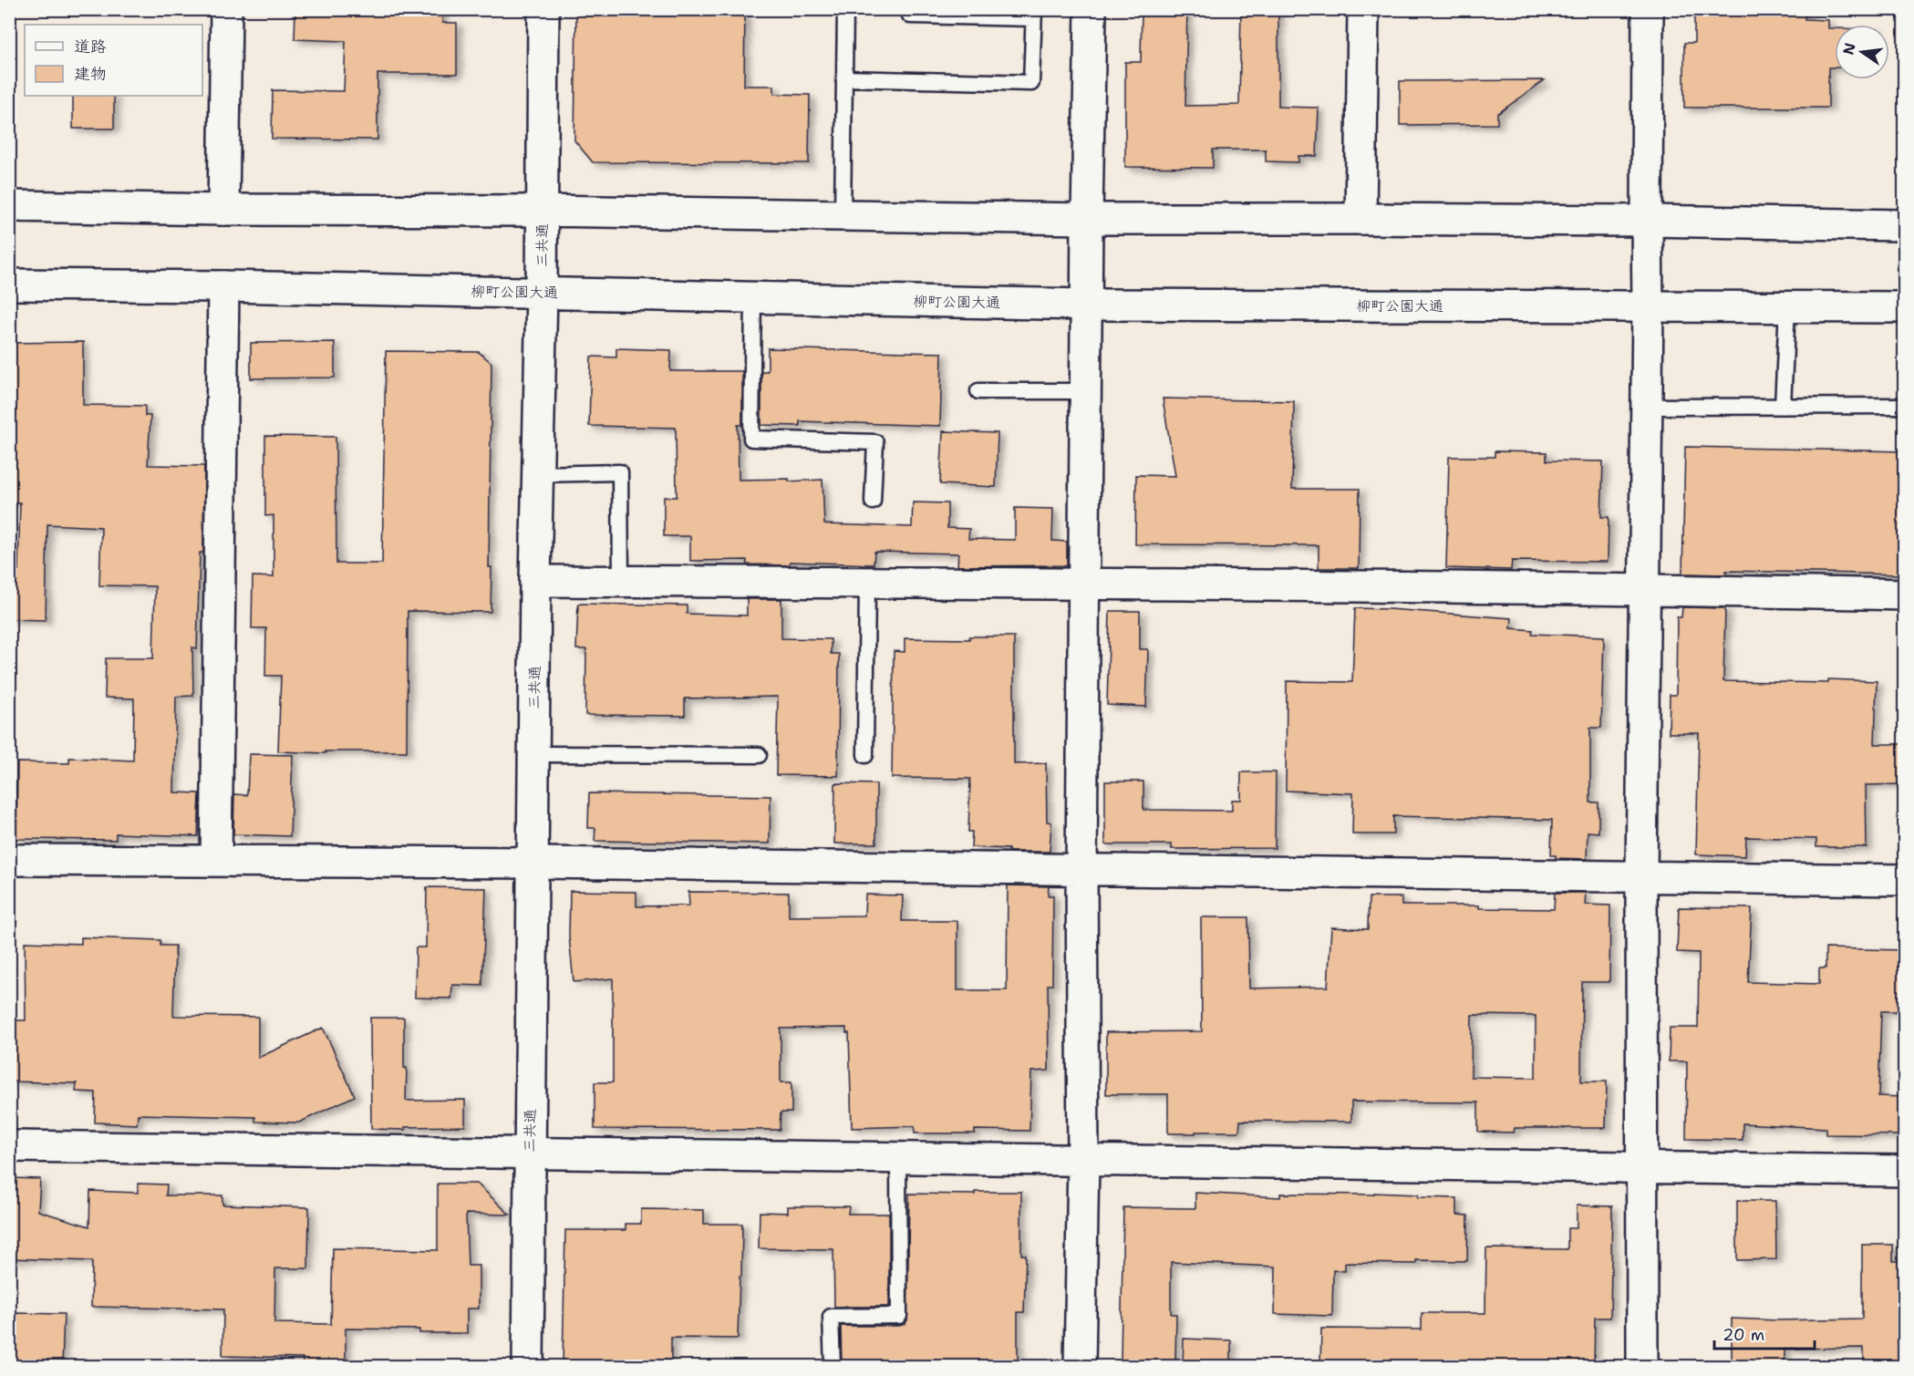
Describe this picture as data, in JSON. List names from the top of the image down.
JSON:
{
  "streets": {
    "street": ["三共通", "柳町公園大通"]
  },
  "crossings": [
    ["三共通", "柳町公園大通"]
  ],
  "legend": ["道路", "建物"],
  "scale_bar": "20 m",
  "north": "left"
}
